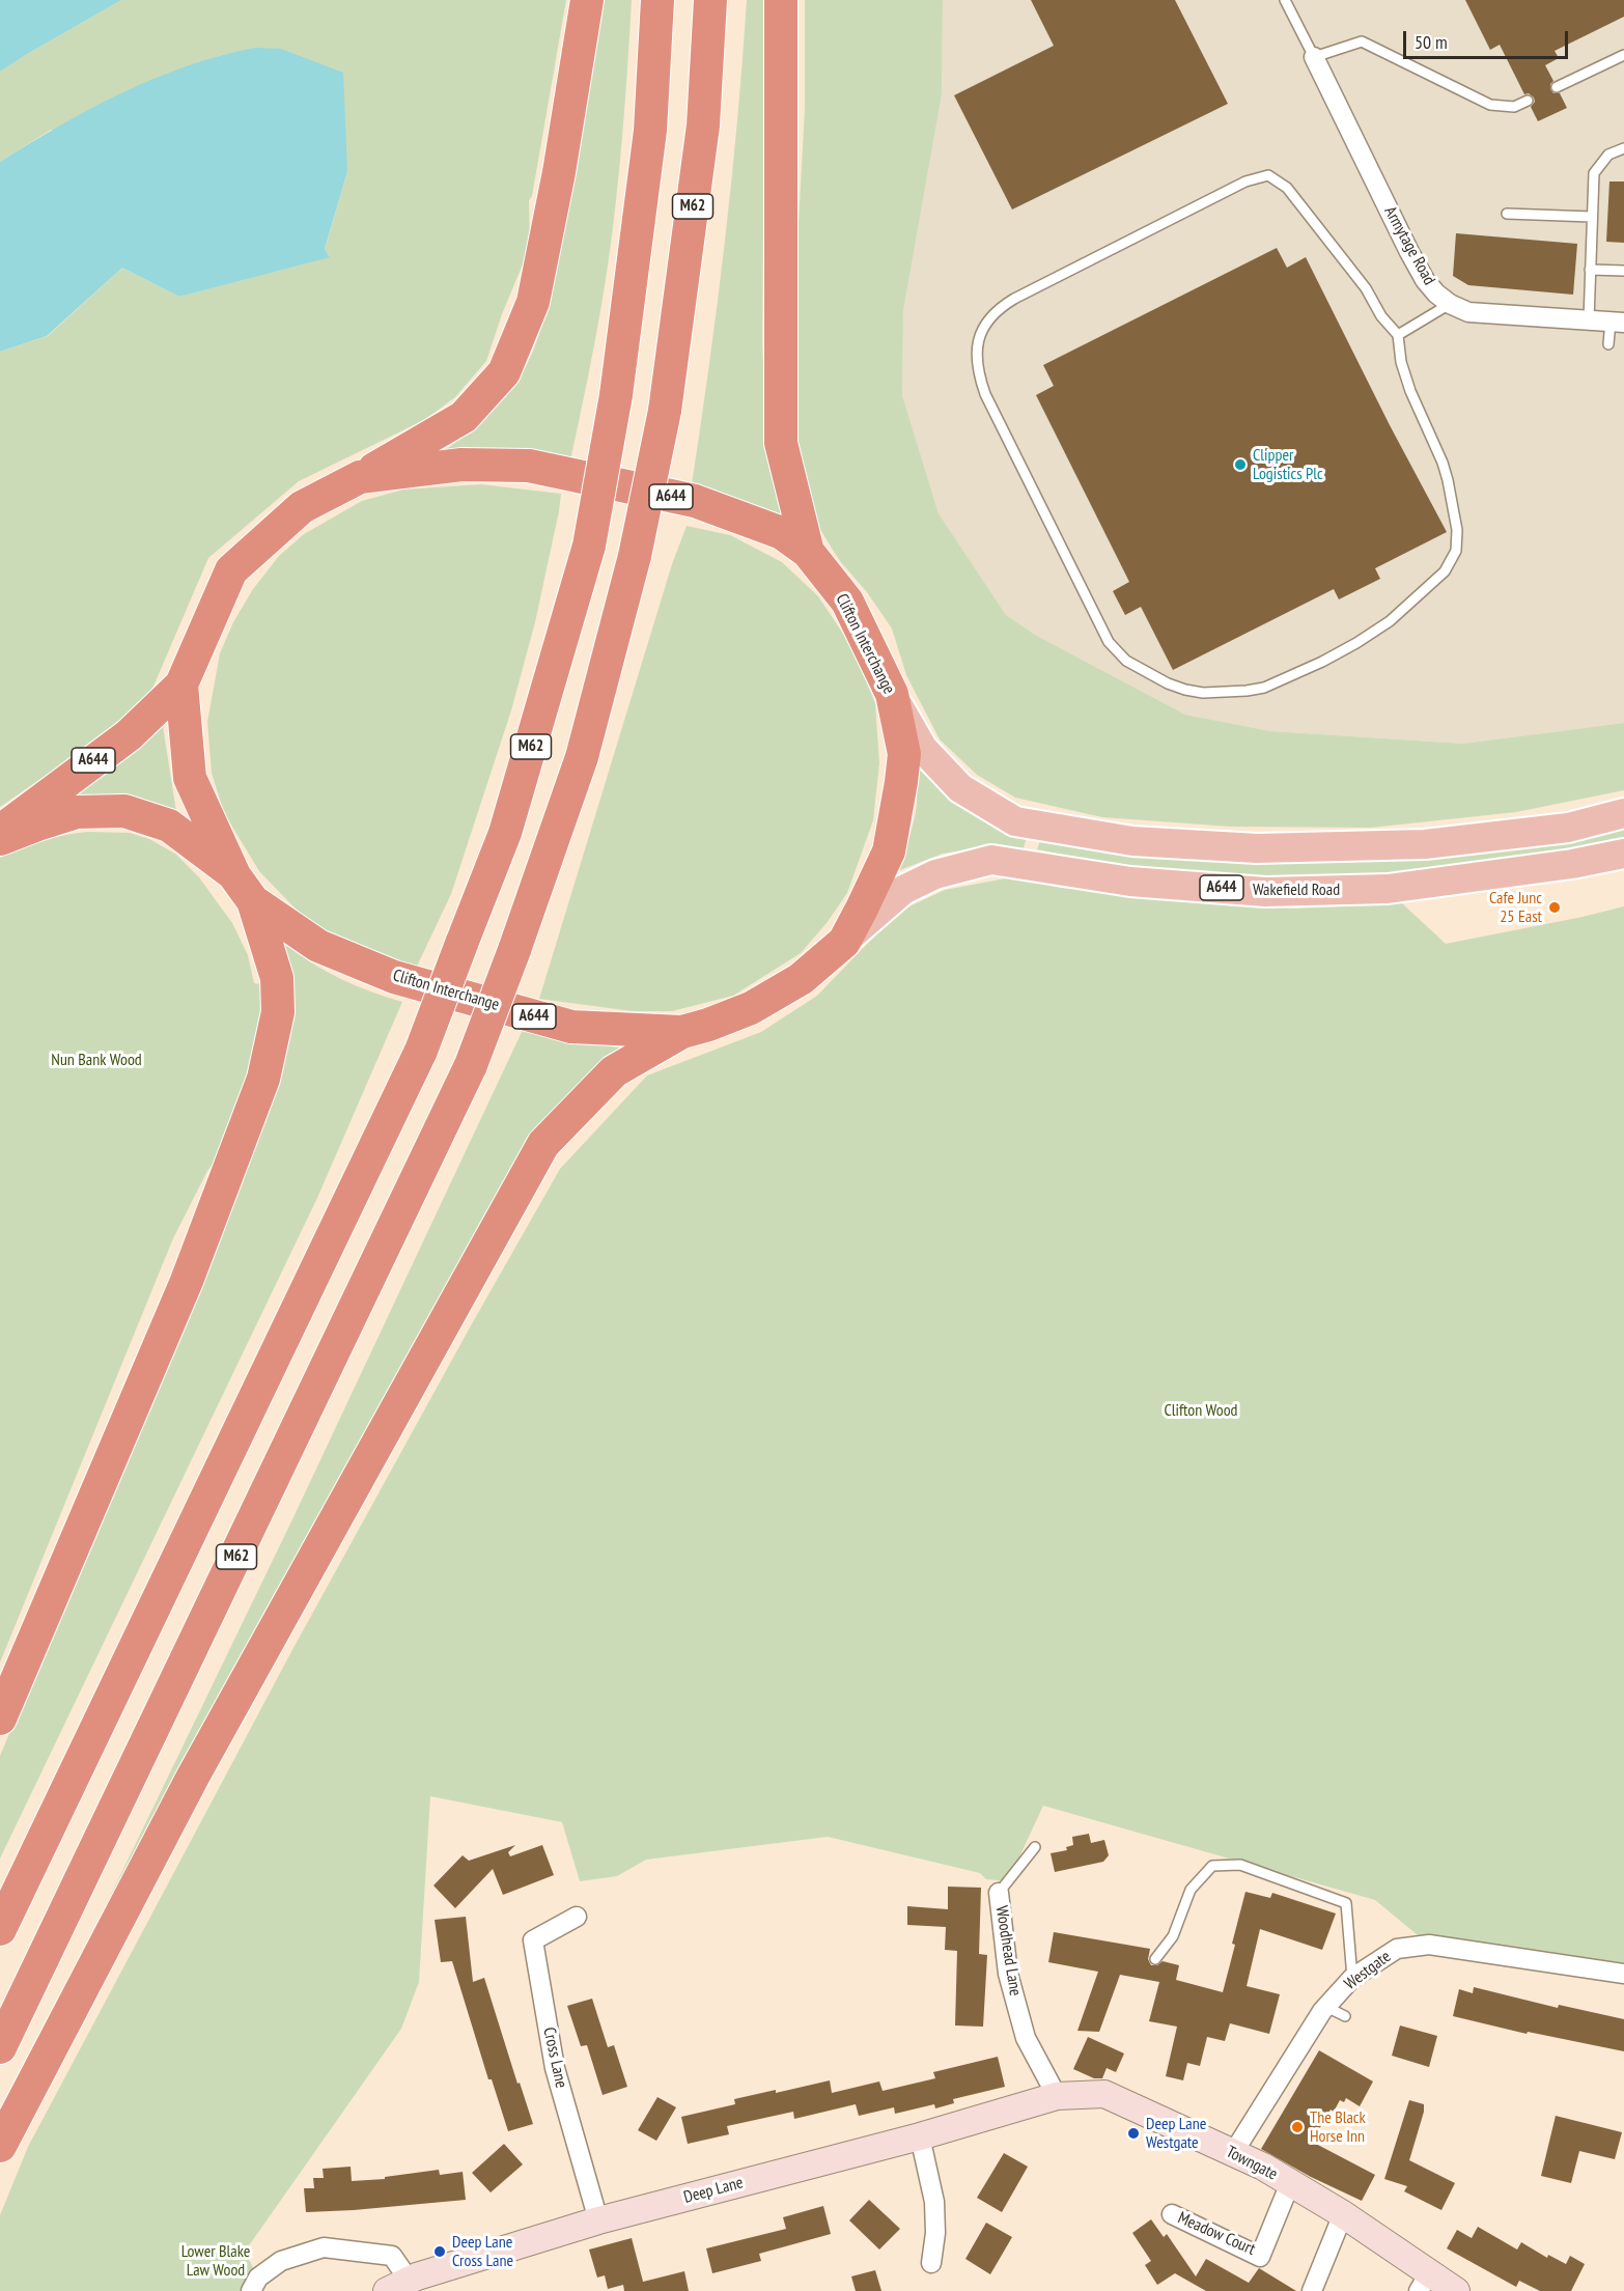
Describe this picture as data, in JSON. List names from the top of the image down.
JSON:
{
  "streets": {
    "highway": ["M62", "A644", "Clifton Interchange"],
    "main road": ["Wakefield Road"],
    "street": [
      "Armytage Road",
      "Woodhead Lane",
      "Westgate",
      "Cross Lane",
      "Towngate",
      "Deep Lane",
      "Meadow Court"
    ]
  },
  "crossings": [
    ["A644", "Clifton Interchange"],
    ["Clifton Interchange", "Wakefield Road"],
    ["Woodhead Lane", "Towngate"],
    ["Westgate", "Towngate"],
    ["Cross Lane", "Deep Lane"],
    ["Towngate", "Deep Lane"],
    ["Towngate", "Meadow Court"]
  ],
  "parks": ["Nun Bank Wood", "Clifton Wood", "Lower Blake Law Wood"],
  "places": [
    "Clipper Logistics Plc",
    "Cafe Junc 25 East",
    "The Black Horse Inn",
    "Deep Lane Westgate",
    "Deep Lane Cross Lane"
  ],
  "scale_bar": "50 m"
}
